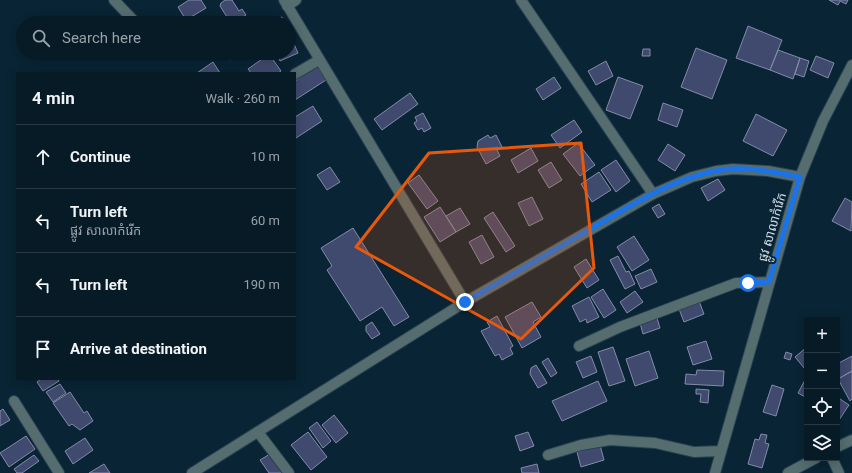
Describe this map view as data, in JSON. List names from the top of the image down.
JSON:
{
  "streets": {
    "street": ["ផ្លូវ សាលាកំរើក"]
  },
  "page": {
    "search": "Search here",
    "heading": ["4 min", "Walk · 260 m"],
    "list": [
      ["Continue", "10 m"],
      ["Turn left", "ផ្លូវ សាលាកំរើក", "60 m"],
      ["Turn left", "190 m"],
      "Arrive at destination"
    ],
    "map_buttons": ["+", "−"]
  }
}
